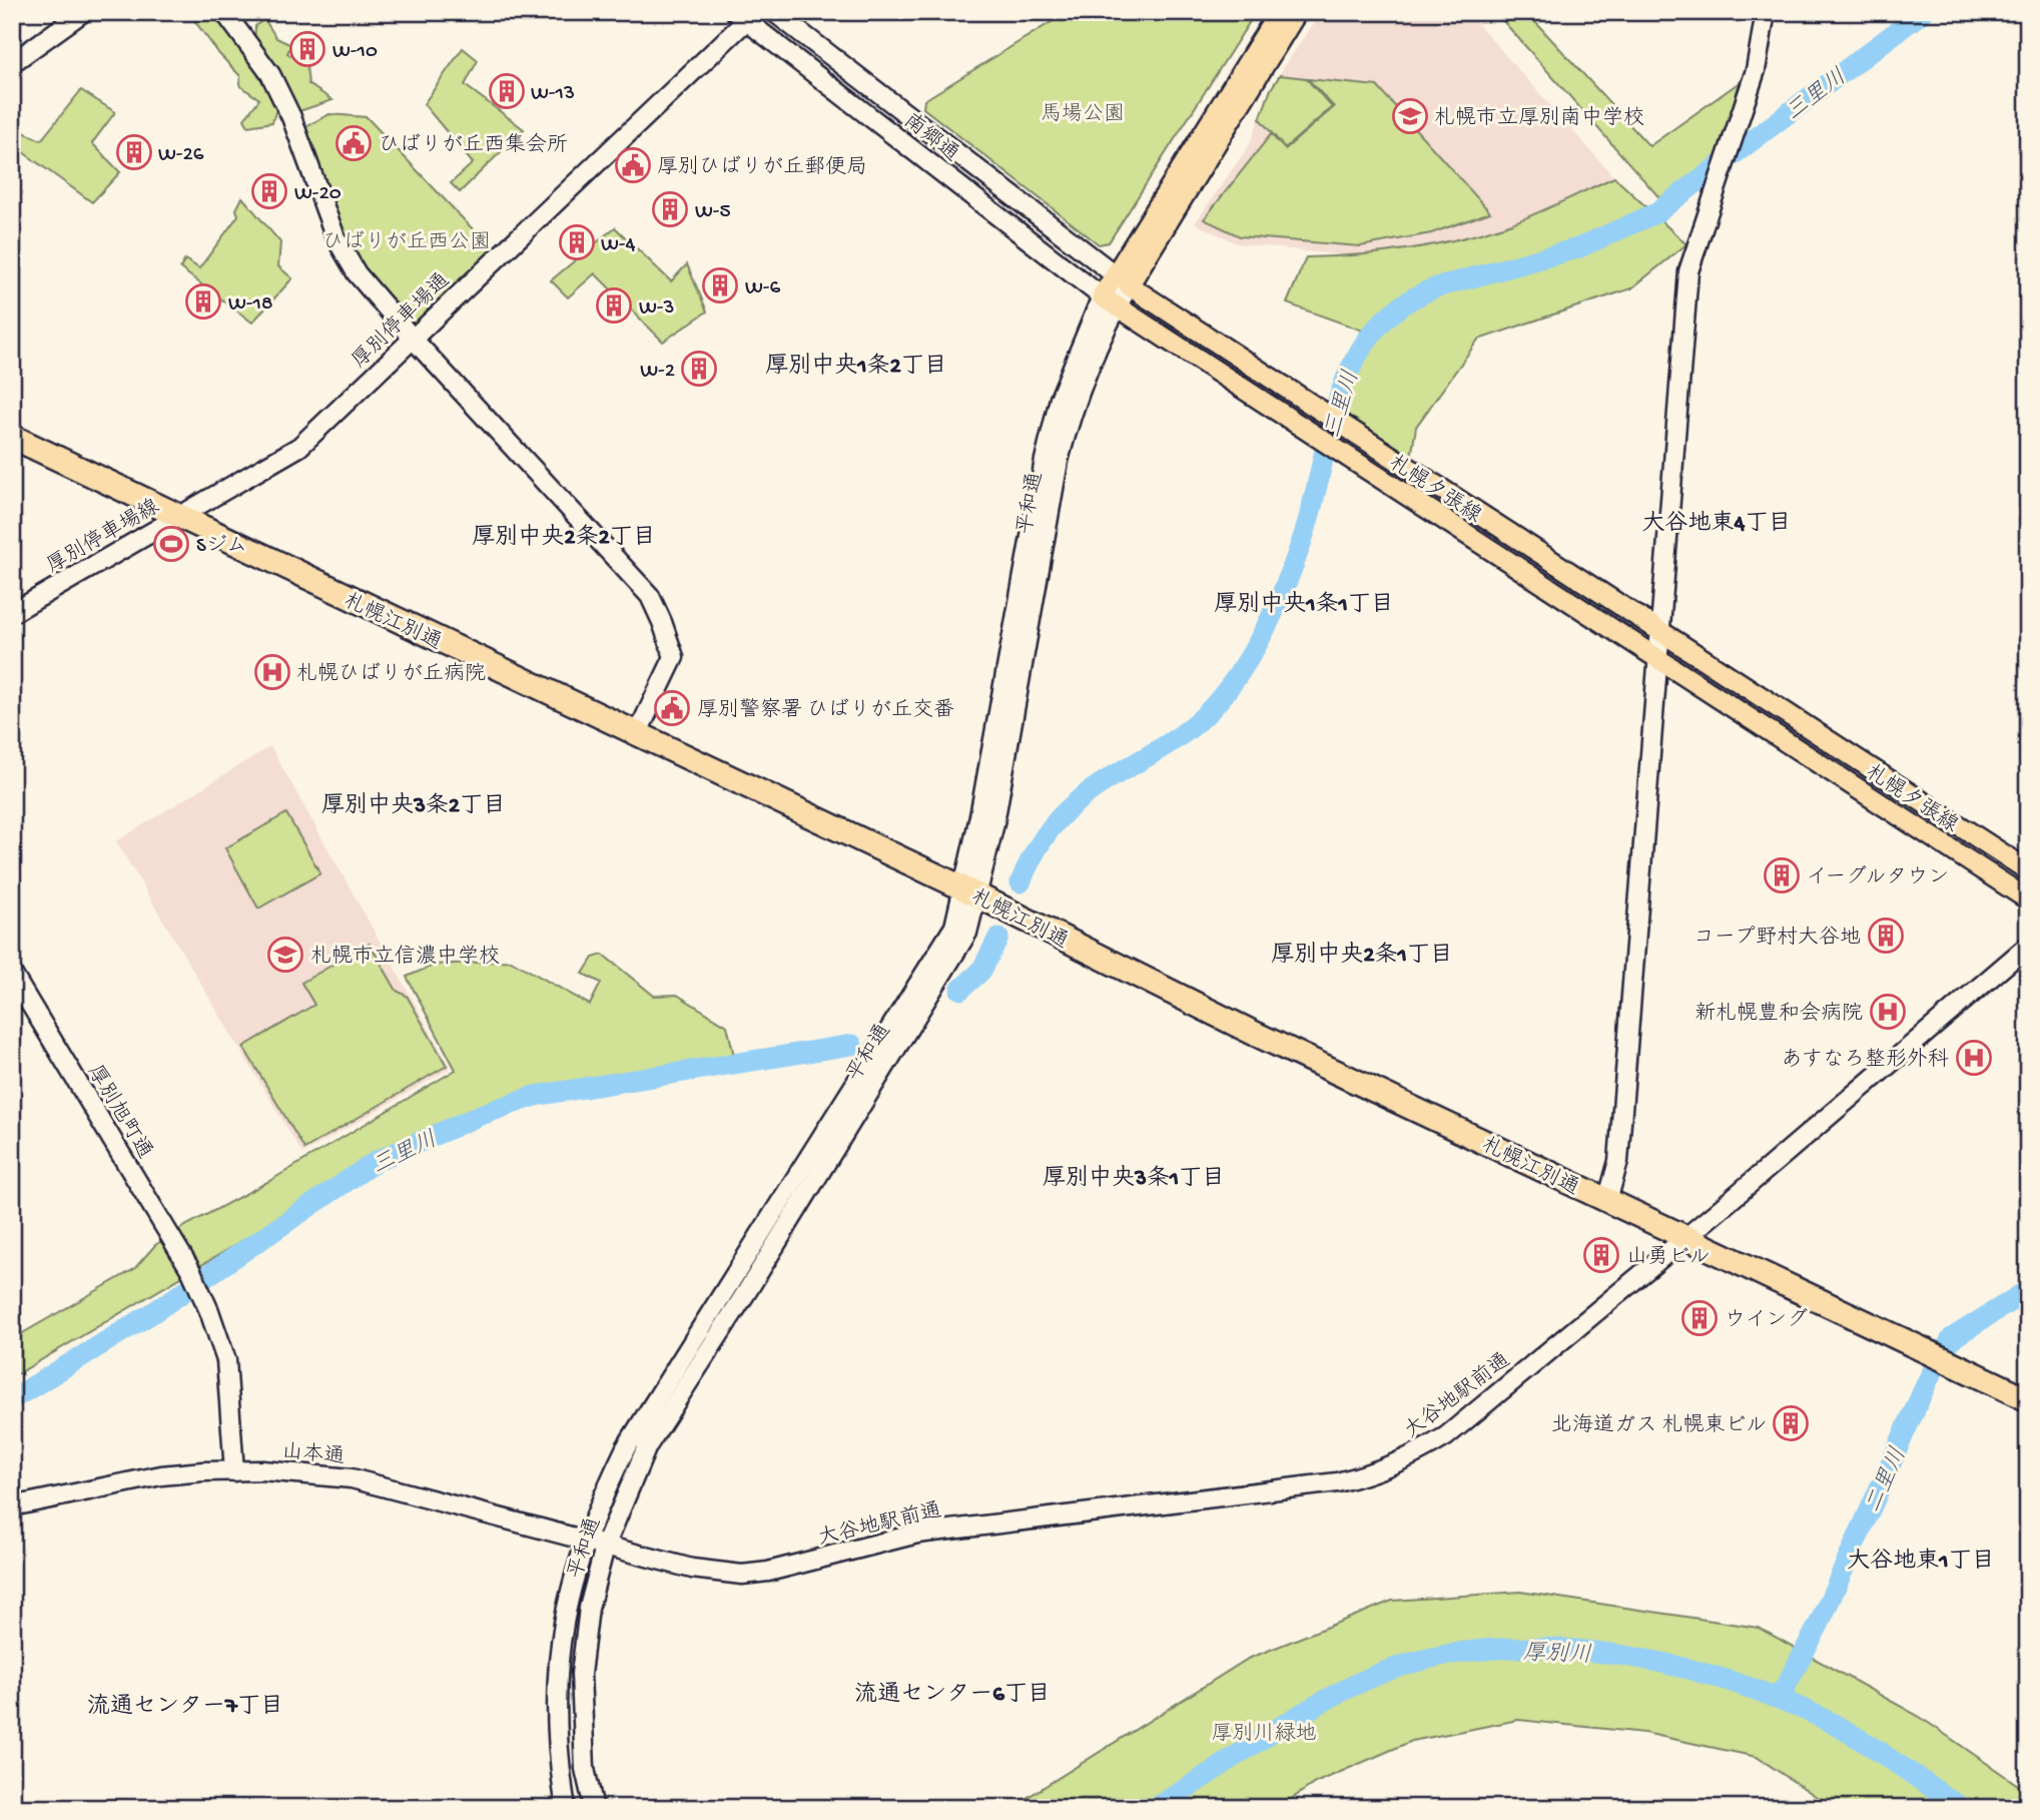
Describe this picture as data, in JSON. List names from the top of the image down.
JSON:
{
  "streets": {
    "highway": ["札幌江別通"],
    "main road": ["札幌夕張線"],
    "street": [
      "南郷通",
      "厚別停車場通",
      "平和通",
      "厚別停車場線",
      "厚別旭町通",
      "大谷地駅前通",
      "山本通"
    ]
  },
  "crossings": [
    ["南郷通", "厚別停車場通"],
    ["南郷通", "札幌夕張線"],
    ["南郷通", "平和通"],
    ["厚別停車場通", "厚別停車場線"],
    ["厚別停車場通", "札幌江別通"],
    ["札幌夕張線", "平和通"],
    ["平和通", "札幌江別通"],
    ["平和通", "大谷地駅前通"],
    ["平和通", "山本通"],
    ["厚別停車場線", "札幌江別通"],
    ["札幌江別通", "大谷地駅前通"],
    ["厚別旭町通", "山本通"],
    ["大谷地駅前通", "山本通"]
  ],
  "districts": [
    "厚別中央1条2丁目",
    "大谷地東4丁目",
    "厚別中央2条2丁目",
    "厚別中央1条1丁目",
    "厚別中央3条2丁目",
    "厚別中央2条1丁目",
    "厚別中央3条1丁目",
    "大谷地東1丁目",
    "流通センター6丁目",
    "流通センター7丁目"
  ],
  "water": ["三里川", "二里川", "厚別川"],
  "parks": ["馬場公園", "ひばりが丘西公園", "厚別川緑地"],
  "places": {
    "building": [
      "W-10",
      "W-13",
      "W-26",
      "W-20",
      "W-5",
      "W-4",
      "W-6",
      "W-18",
      "W-3",
      "W-2",
      "イーグルタウン",
      "コープ野村大谷地",
      "山勇ビル",
      "ウイング",
      "北海道ガス 札幌東ビル"
    ],
    "school or university": ["札幌市立厚別南中学校", "札幌市立信濃中学校"],
    "public building": ["ひばりが丘西集会所", "厚別ひばりが丘郵便局", "厚別警察署 ひばりが丘交番"],
    "sports": ["Sジム"],
    "hospital": ["札幌ひばりが丘病院", "新札幌豊和会病院", "あすなろ整形外科"]
  }
}
